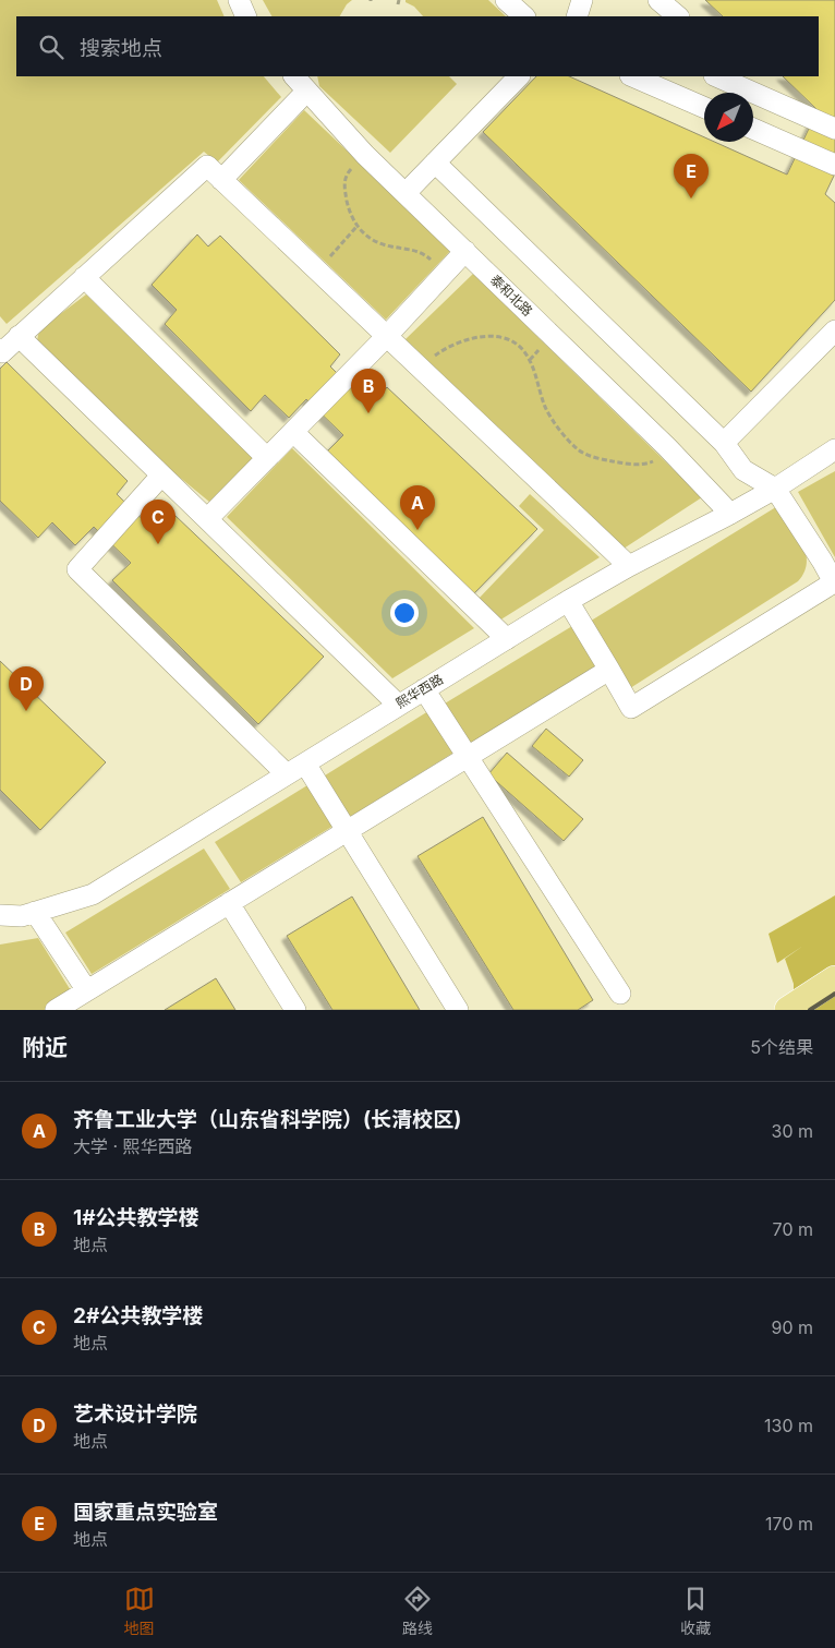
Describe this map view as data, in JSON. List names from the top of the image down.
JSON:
{
  "streets": {
    "street": ["泰和北路", "熙华西路"]
  },
  "crossings": [
    ["泰和北路", "熙华西路"]
  ],
  "north": "bottom left",
  "page": {
    "search": "搜索地点",
    "pins": [
      "E",
      "B",
      "A",
      "C",
      "D"
    ],
    "heading": ["附近", "5个结果"],
    "list": [
      {
        "mark": "A",
        "name": "齐鲁工业大学（山东省科学院）(长清校区)",
        "note": "大学 · 熙华西路",
        "value": "30 m"
      },
      {
        "mark": "B",
        "name": "1#公共教学楼",
        "note": "地点",
        "value": "70 m"
      },
      {
        "mark": "C",
        "name": "2#公共教学楼",
        "note": "地点",
        "value": "90 m"
      },
      {
        "mark": "D",
        "name": "艺术设计学院",
        "note": "地点",
        "value": "130 m"
      },
      {
        "mark": "E",
        "name": "国家重点实验室",
        "note": "地点",
        "value": "170 m"
      }
    ],
    "nav": ["地图", "路线", "收藏"]
  }
}
